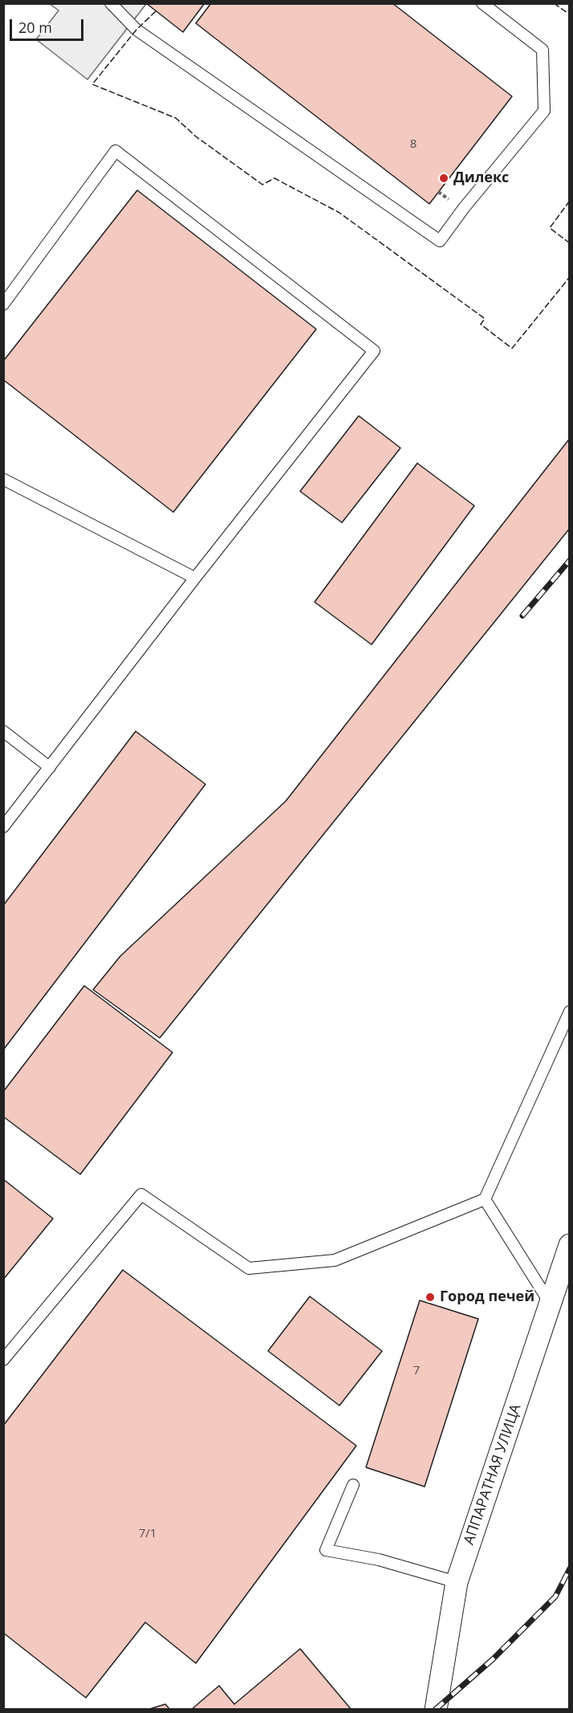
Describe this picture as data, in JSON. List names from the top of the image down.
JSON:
{
  "streets": {
    "street": ["АППАРАТНАЯ УЛИЦА"]
  },
  "places": ["Дилекс", "Город печей"],
  "house_numbers": ["8", "7", "7/1"],
  "scale_bar": "20 m"
}
